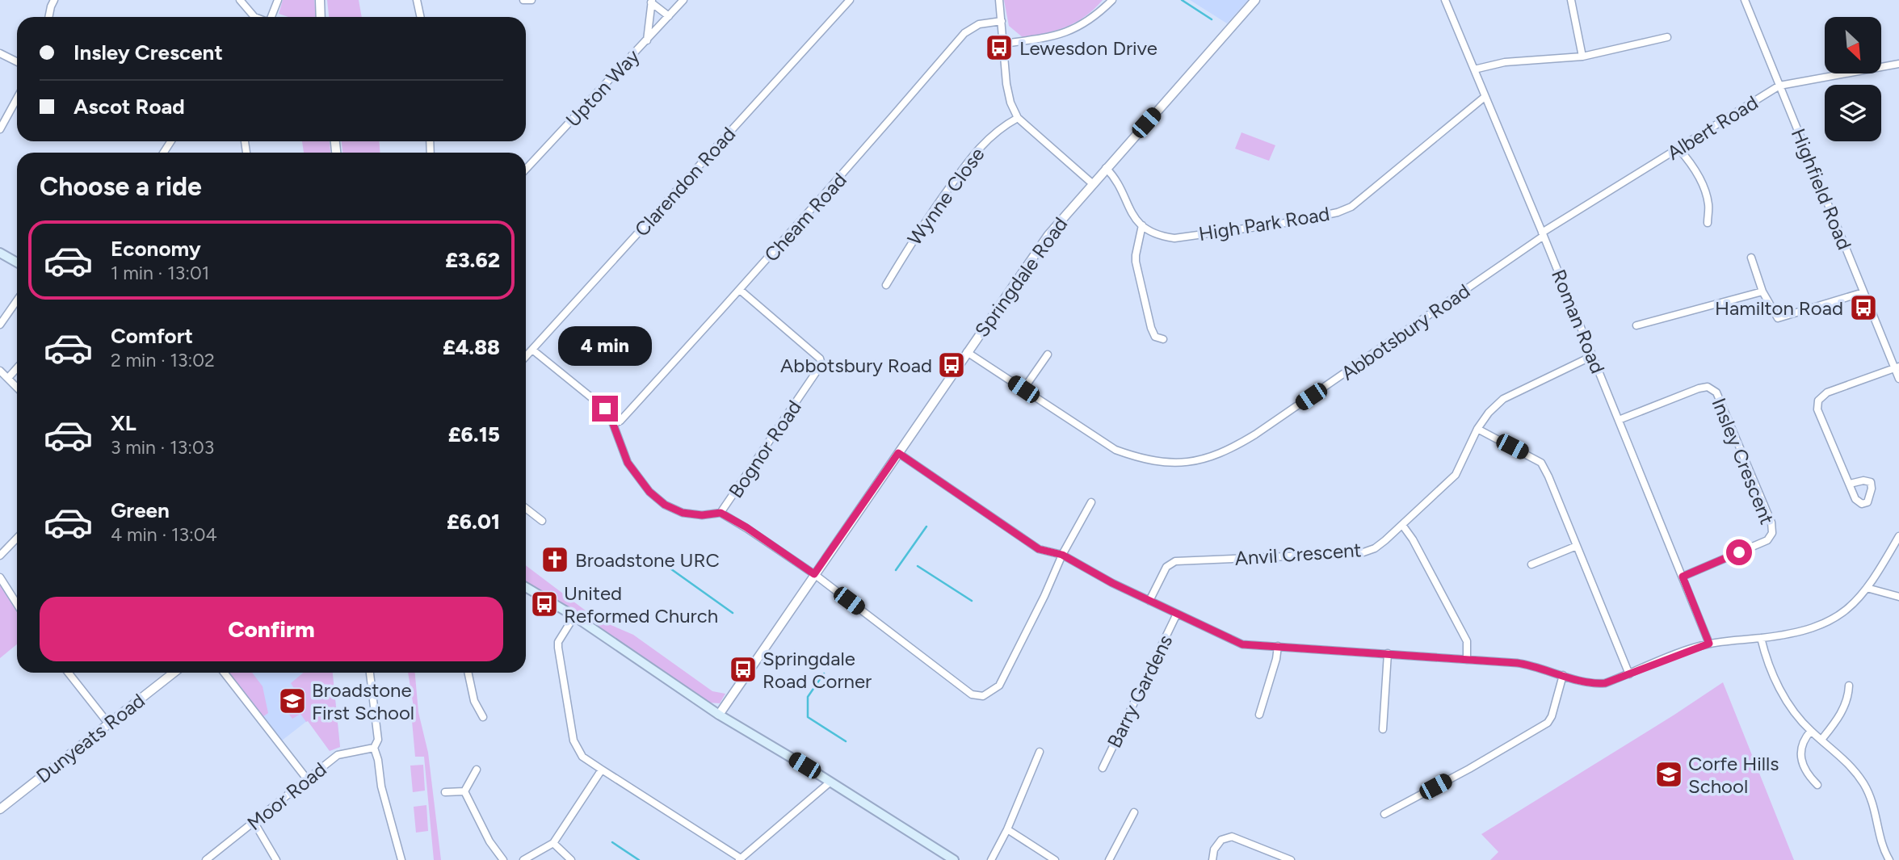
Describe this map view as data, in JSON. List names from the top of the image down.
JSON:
{
  "streets": {
    "street": [
      "Upton Way",
      "Albert Road",
      "Clarendon Road",
      "Highfield Road",
      "Wynne Close",
      "Cheam Road",
      "High Park Road",
      "Springdale Road",
      "Roman Road",
      "Abbotsbury Road",
      "Bognor Road",
      "Insley Crescent",
      "Anvil Crescent",
      "Barry Gardens",
      "Dunyeats Road",
      "Moor Road"
    ]
  },
  "crossings": [
    ["Albert Road", "Highfield Road"],
    ["Albert Road", "Roman Road"],
    ["Albert Road", "Abbotsbury Road"],
    ["Cheam Road", "Bognor Road"],
    ["High Park Road", "Roman Road"],
    ["Springdale Road", "Abbotsbury Road"],
    ["Roman Road", "Abbotsbury Road"],
    ["Roman Road", "Insley Crescent"],
    ["Roman Road", "Anvil Crescent"]
  ],
  "places": {
    "bus stop": [
      "Lewesdon Drive",
      "Hamilton Road",
      "Abbotsbury Road",
      "United Reformed Church",
      "Springdale Road Corner"
    ],
    "church": ["Broadstone URC"],
    "school or university": ["Broadstone First School", "Corfe Hills School"]
  },
  "north": "bottom right",
  "page": {
    "banner": ["Insley Crescent", "Ascot Road"],
    "heading": "Choose a ride",
    "list": [
      {
        "name": "Economy",
        "note": "1 min · 13:01",
        "value": "£3.62"
      },
      {
        "name": "Comfort",
        "note": "2 min · 13:02",
        "value": "£4.88"
      },
      {
        "name": "XL",
        "note": "3 min · 13:03",
        "value": "£6.15"
      },
      {
        "name": "Green",
        "note": "4 min · 13:04",
        "value": "£6.01"
      }
    ],
    "bubble": "4 min",
    "buttons": "Confirm"
  }
}
